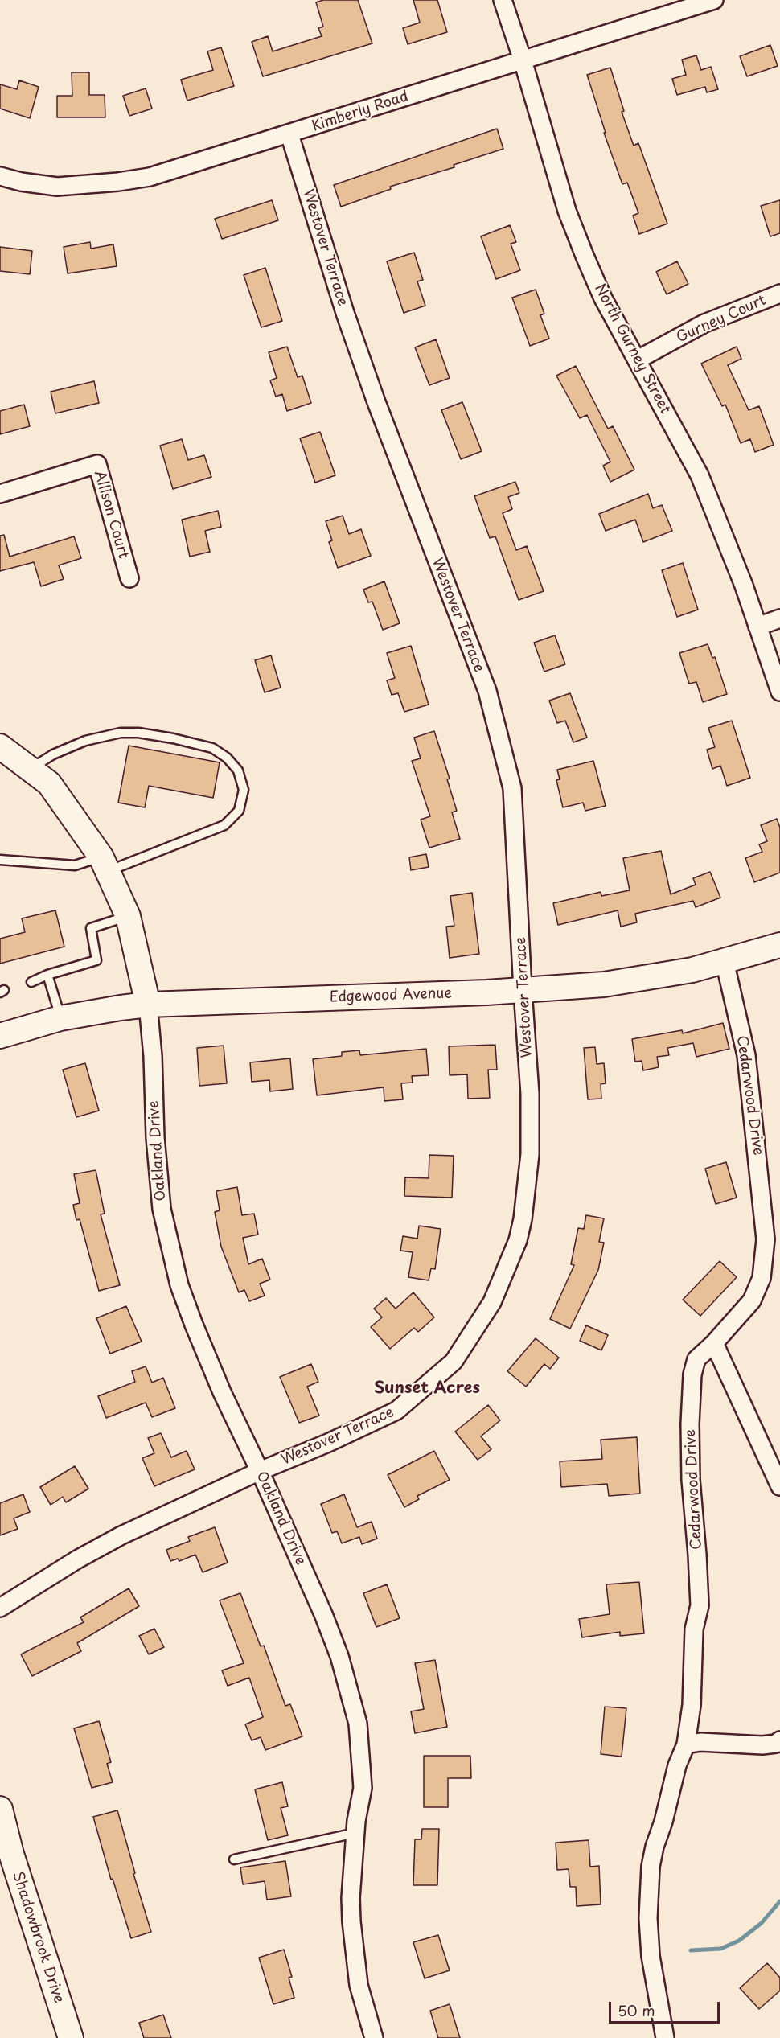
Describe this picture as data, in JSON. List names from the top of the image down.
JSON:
{
  "streets": {
    "street": [
      "Kimberly Road",
      "Westover Terrace",
      "Gurney Court",
      "North Gurney Street",
      "Allison Court",
      "Edgewood Avenue",
      "Cedarwood Drive",
      "Oakland Drive",
      "Shadowbrook Drive"
    ]
  },
  "crossings": [
    ["Kimberly Road", "Westover Terrace"],
    ["Kimberly Road", "North Gurney Street"],
    ["Westover Terrace", "Edgewood Avenue"],
    ["Westover Terrace", "Oakland Drive"],
    ["Gurney Court", "North Gurney Street"],
    ["Edgewood Avenue", "Cedarwood Drive"],
    ["Edgewood Avenue", "Oakland Drive"]
  ],
  "districts": ["Sunset Acres"],
  "scale_bar": "50 m"
}
